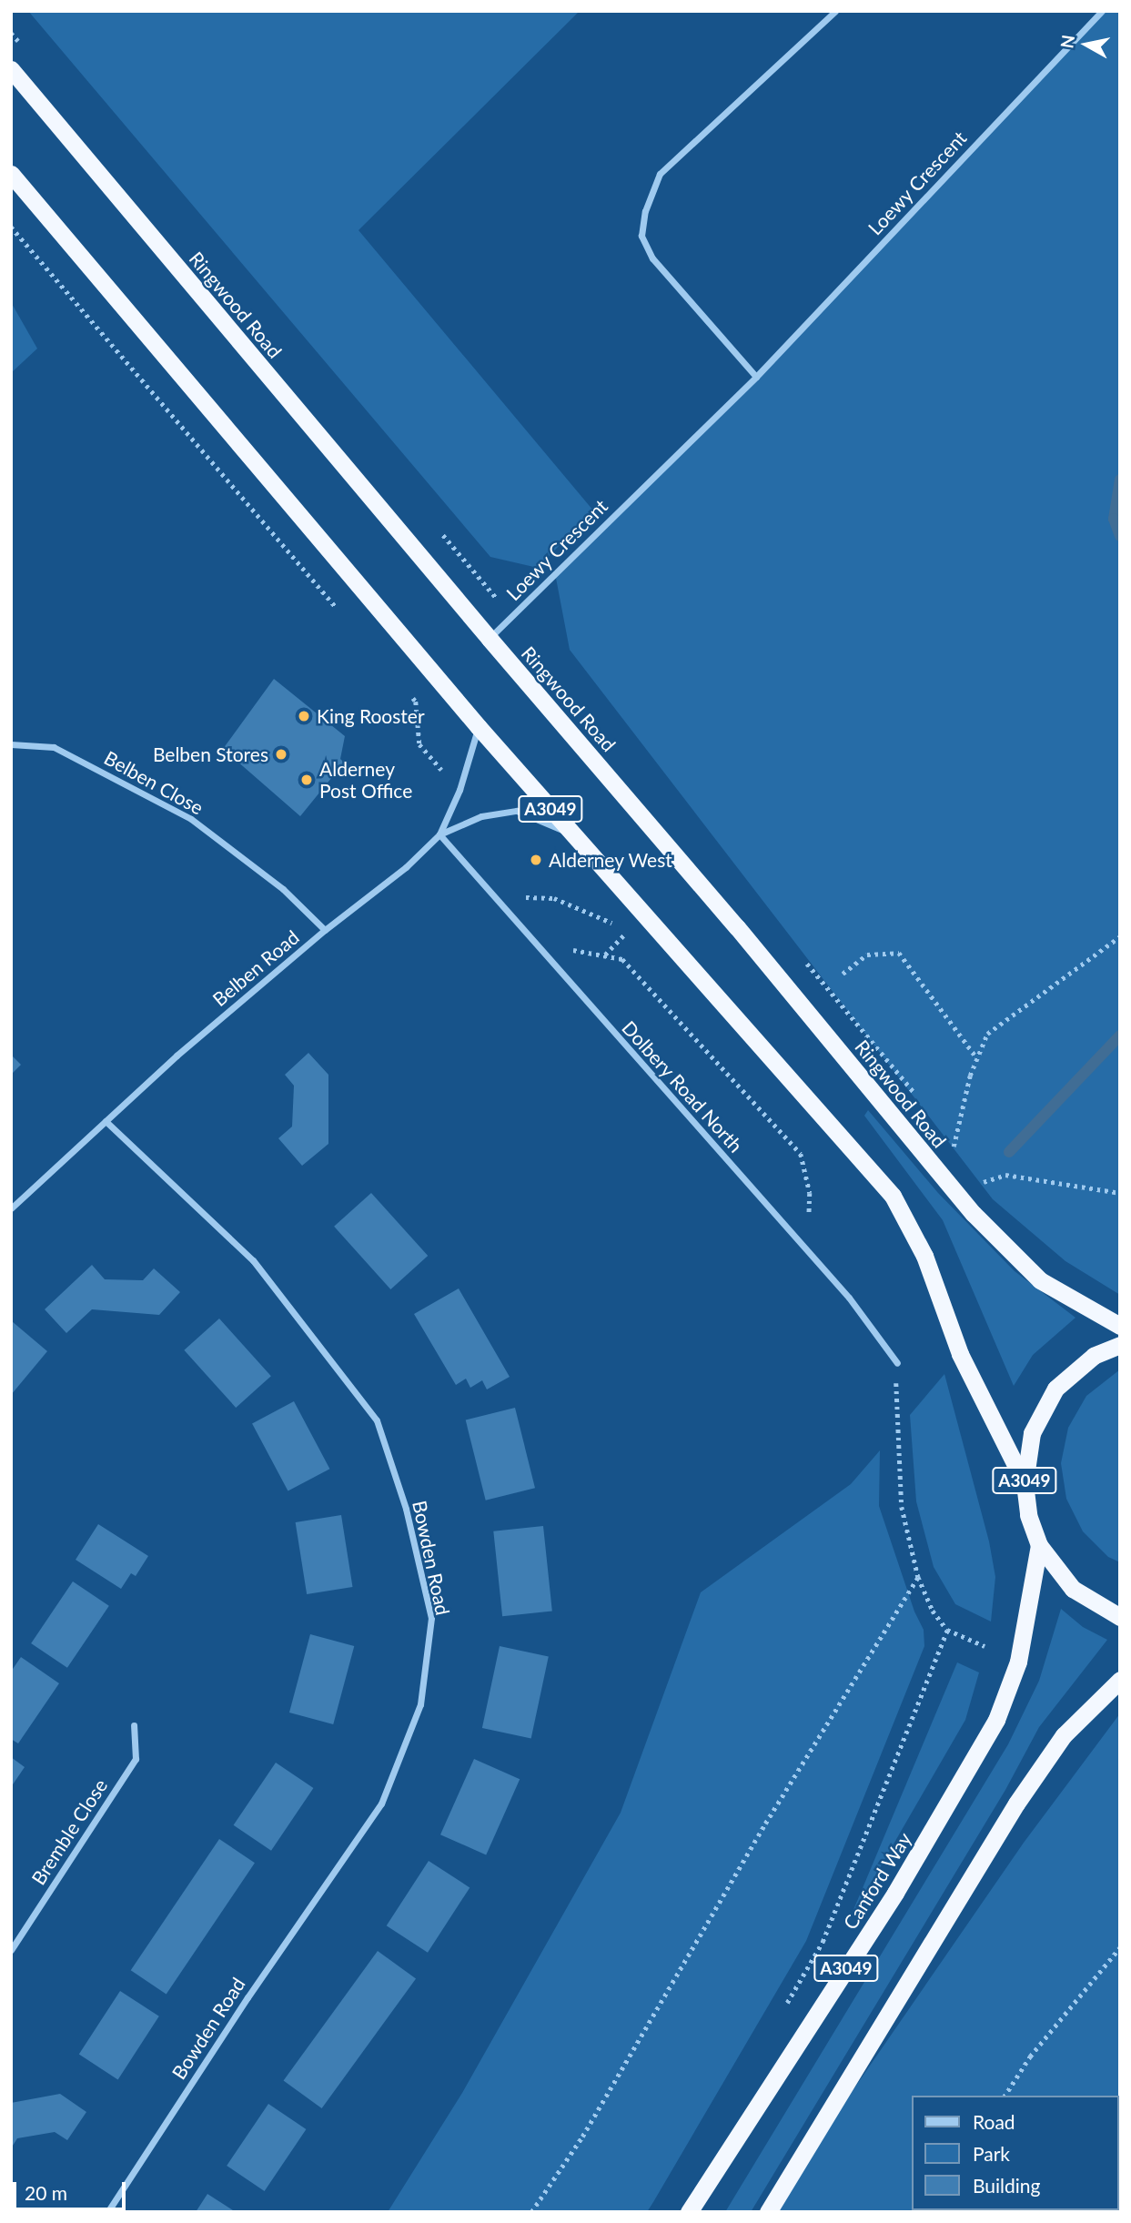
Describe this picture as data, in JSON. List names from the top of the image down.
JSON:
{
  "streets": {
    "highway": ["Ringwood Road", "A3049", "Canford Way"],
    "street": [
      "Loewy Crescent",
      "Belben Close",
      "Belben Road",
      "Dolbery Road North",
      "Bowden Road",
      "Bremble Close"
    ]
  },
  "crossings": [
    ["Loewy Crescent", "Ringwood Road"],
    ["Belben Close", "Belben Road"],
    ["A3049", "Belben Road"],
    ["A3049", "Canford Way"],
    ["Belben Road", "Dolbery Road North"],
    ["Belben Road", "Bowden Road"]
  ],
  "places": [
    "King Rooster",
    "Belben Stores",
    "Alderney Post Office",
    "Alderney West"
  ],
  "legend": ["Road", "Park", "Building"],
  "scale_bar": "20 m",
  "north": "left"
}
